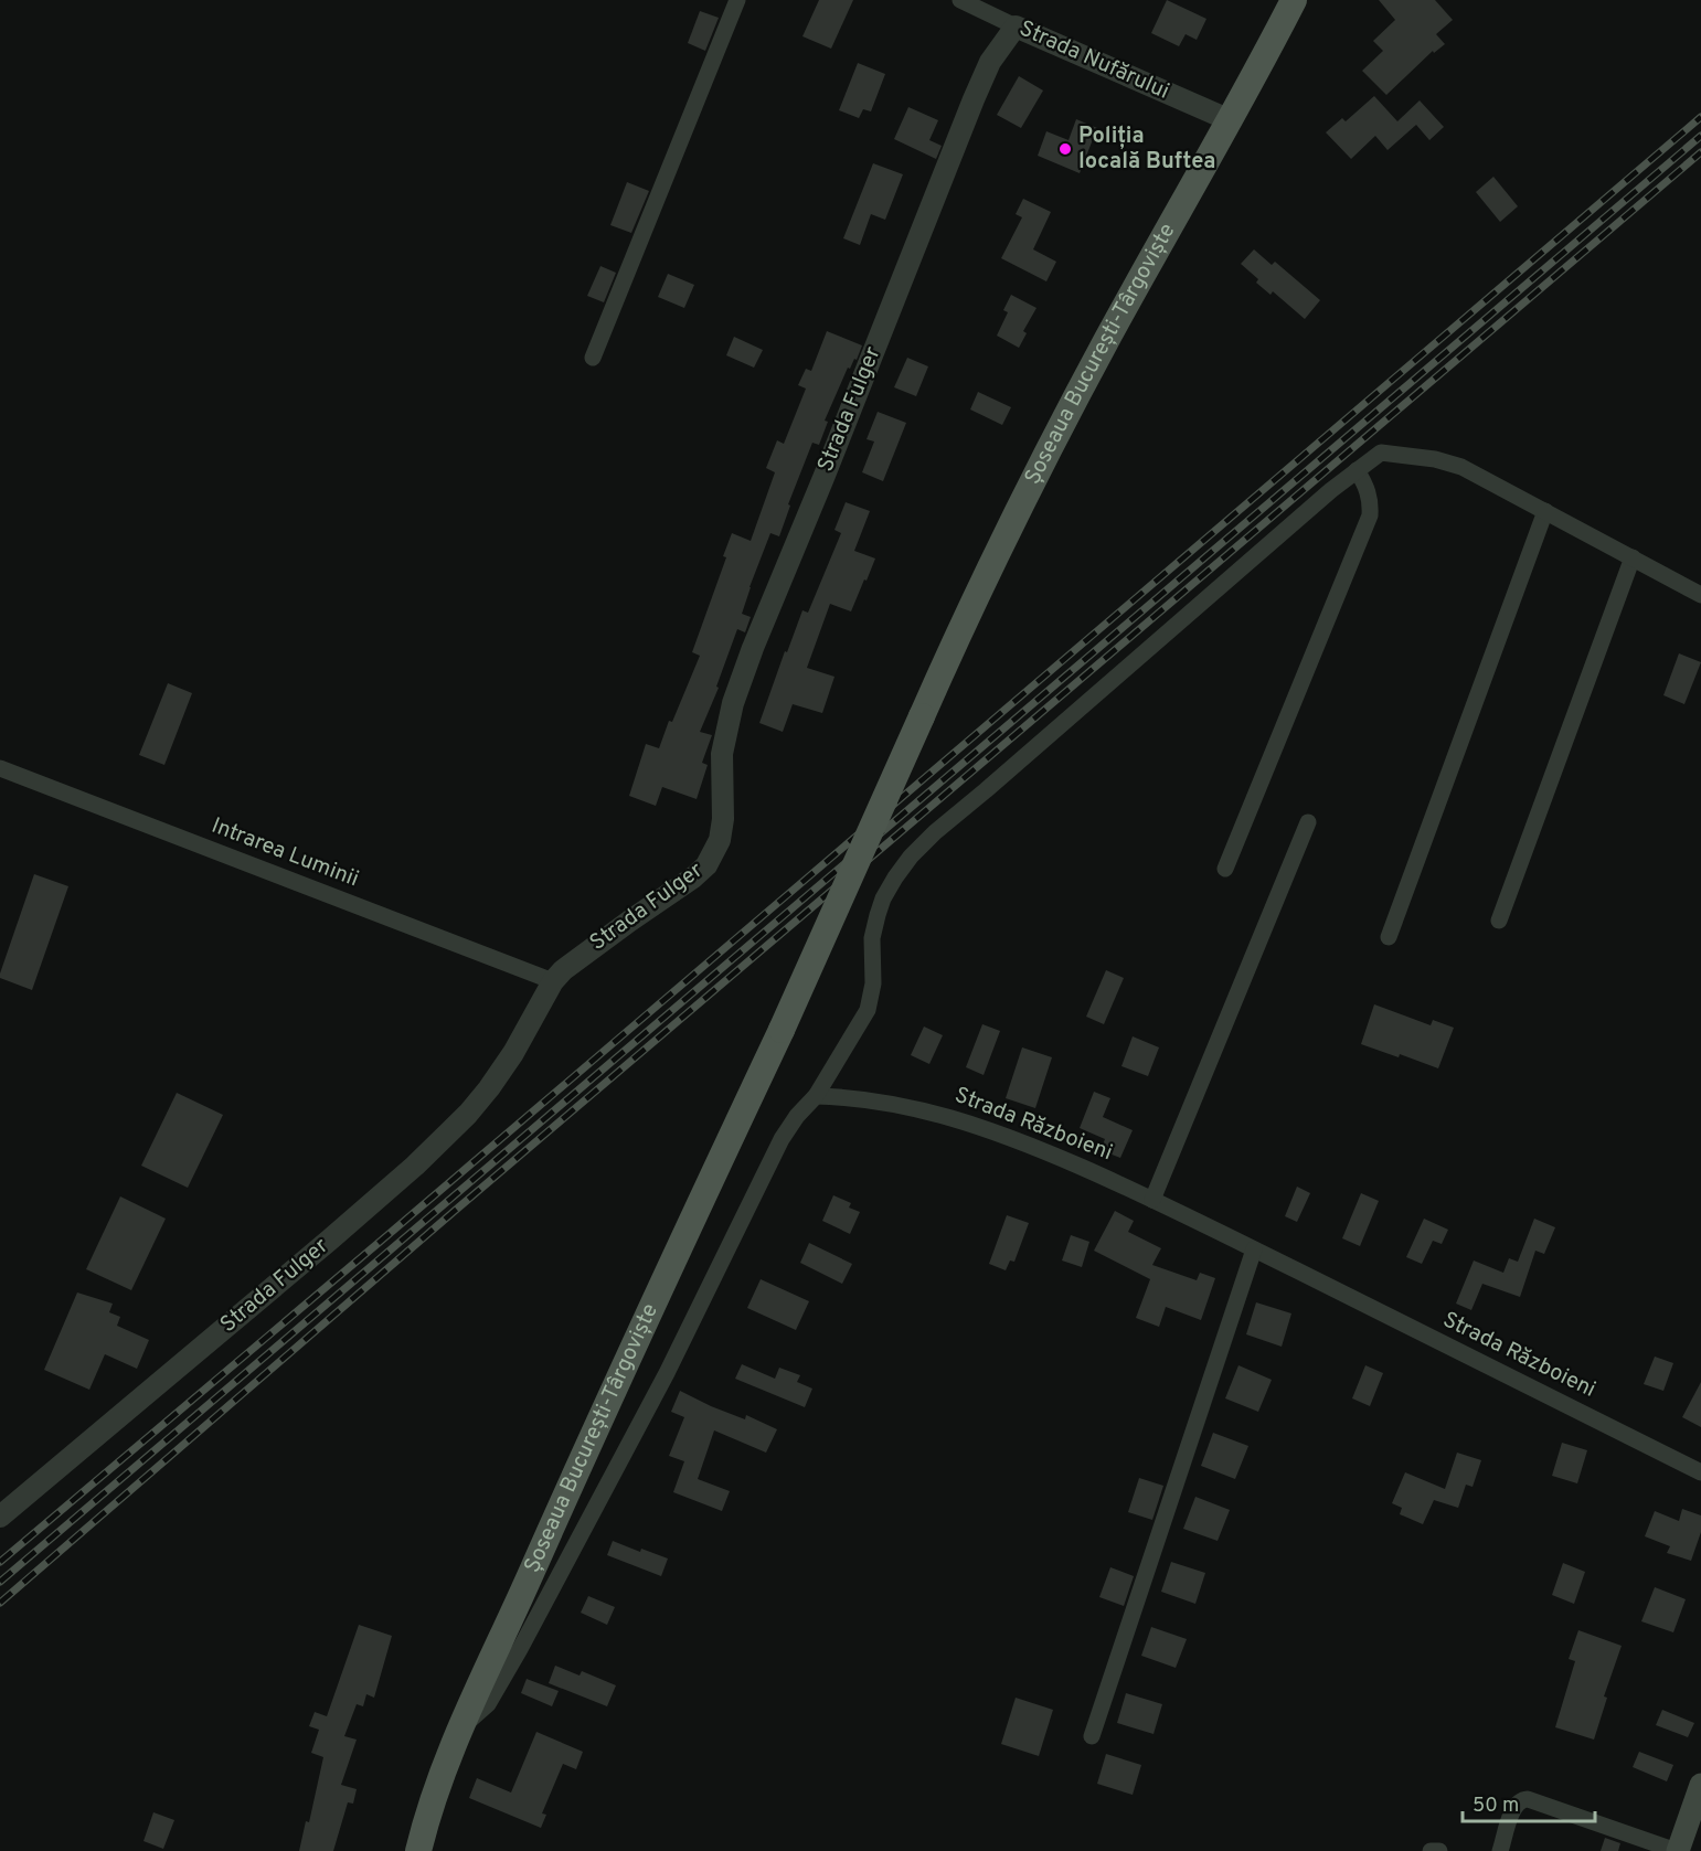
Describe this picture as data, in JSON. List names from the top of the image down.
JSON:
{
  "streets": {
    "main road": ["Șoseaua București-Târgoviște"],
    "street": [
      "Strada Nufărului",
      "Strada Fulger",
      "Intrarea Luminii",
      "Strada Războieni"
    ]
  },
  "crossings": [
    ["Strada Nufărului", "Șoseaua București-Târgoviște"],
    ["Strada Nufărului", "Strada Fulger"],
    ["Strada Fulger", "Intrarea Luminii"]
  ],
  "places": ["Poliția locală Buftea"],
  "scale_bar": "50 m"
}
